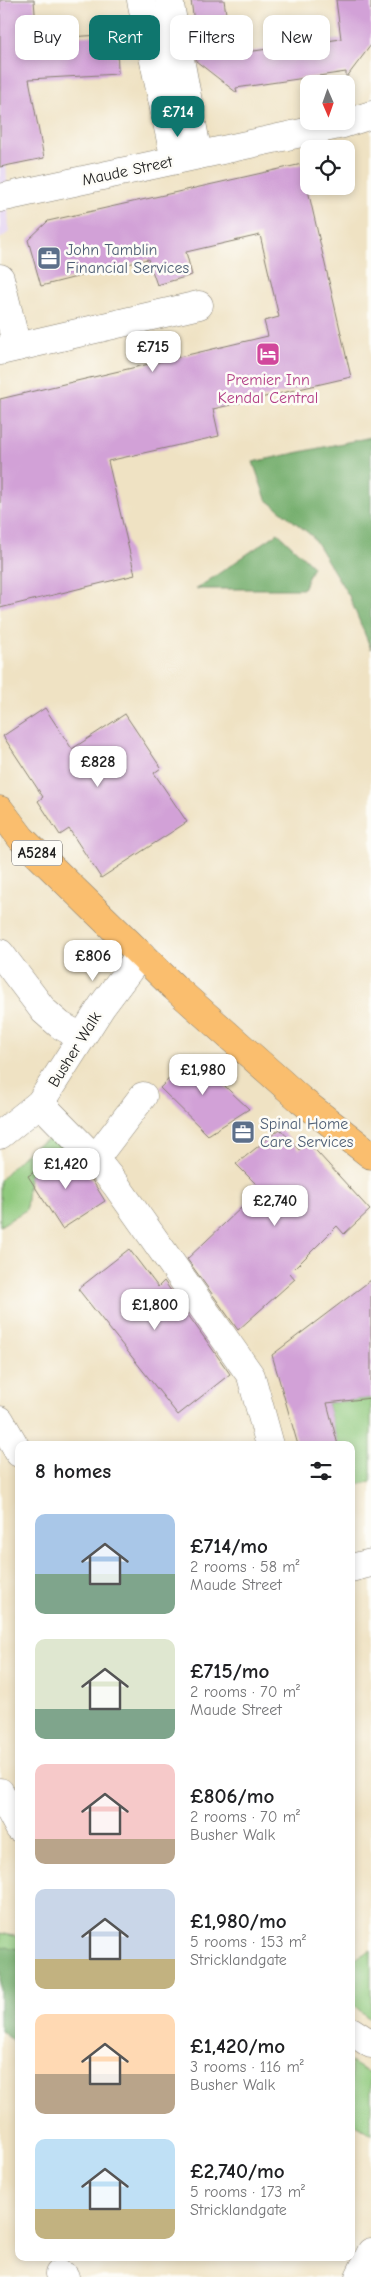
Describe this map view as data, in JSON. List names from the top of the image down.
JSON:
{
  "streets": {
    "highway": ["A5284"],
    "street": ["Maude Street", "Busher Walk"]
  },
  "crossings": [
    ["A5284", "Busher Walk"]
  ],
  "places": {
    "office": ["John Tamblin Financial Services", "Spinal Home Care Services"],
    "hotel": ["Premier Inn Kendal Central"]
  },
  "north": "bottom",
  "page": {
    "chip": [
      "Buy",
      "Rent",
      "Filters",
      "New"
    ],
    "price": [
      "£714",
      "£715",
      "£828",
      "£806",
      "£1,980",
      "£1,420",
      "£2,740",
      "£1,800"
    ],
    "heading": "8 homes",
    "list": [
      {
        "name": "£714/mo",
        "note": "2 rooms · 58 m² · Maude Street"
      },
      {
        "name": "£715/mo",
        "note": "2 rooms · 70 m² · Maude Street"
      },
      {
        "name": "£806/mo",
        "note": "2 rooms · 70 m² · Busher Walk"
      },
      {
        "name": "£1,980/mo",
        "note": "5 rooms · 153 m² · Stricklandgate"
      },
      {
        "name": "£1,420/mo",
        "note": "3 rooms · 116 m² · Busher Walk"
      },
      {
        "name": "£2,740/mo",
        "note": "5 rooms · 173 m² · Stricklandgate"
      }
    ]
  }
}
